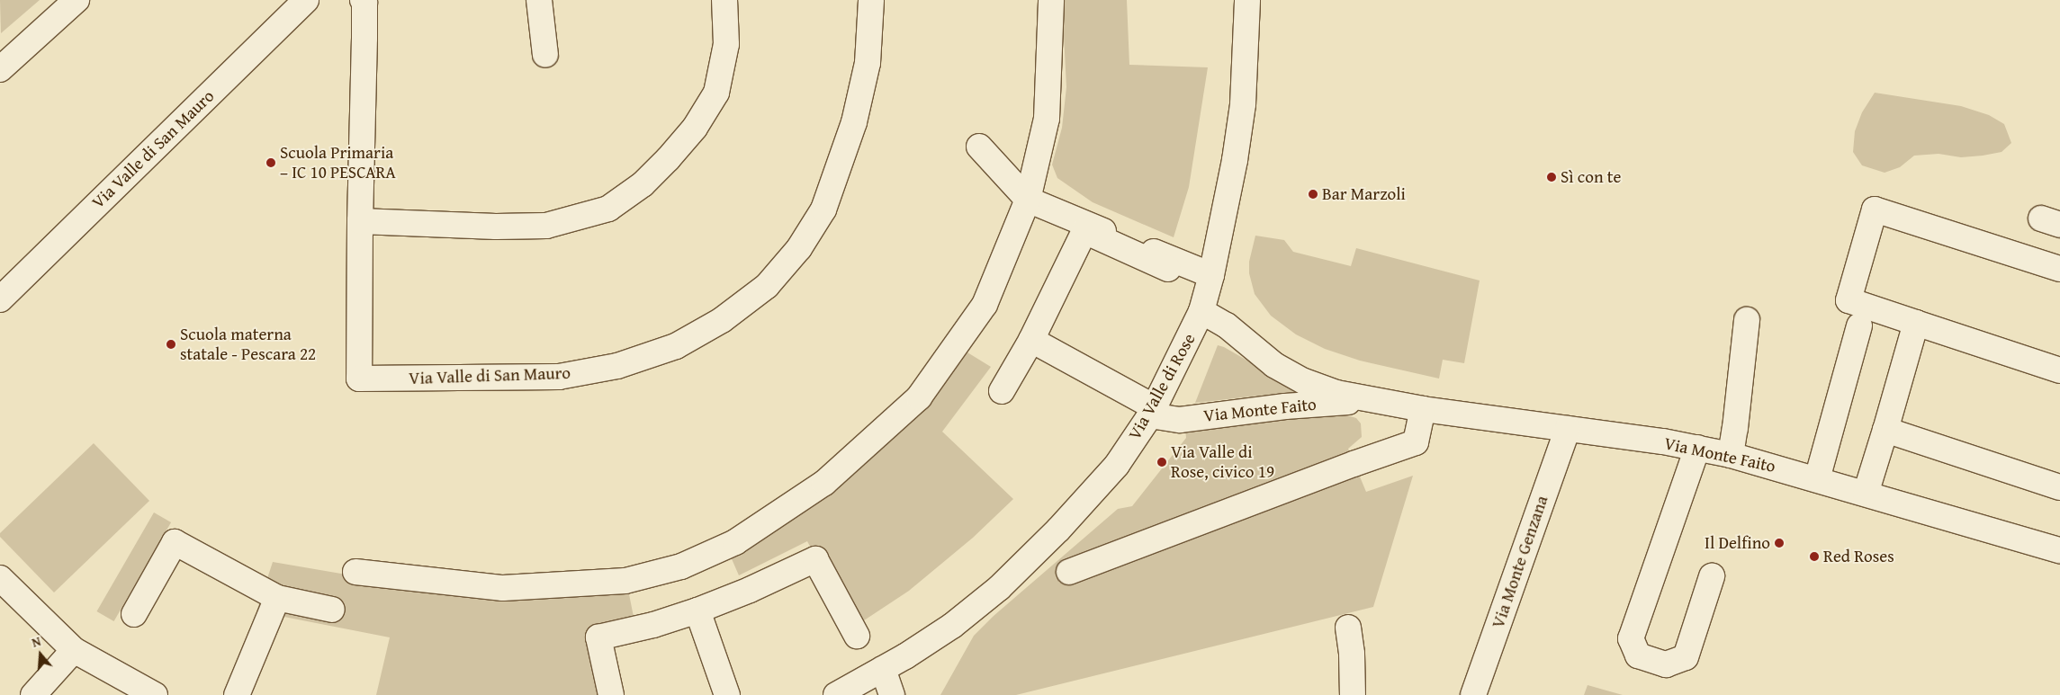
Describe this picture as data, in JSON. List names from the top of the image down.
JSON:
{
  "streets": {
    "street": [
      "Via Valle di San Mauro",
      "Via Valle di Rose",
      "Via Monte Faito",
      "Via Monte Genzana"
    ]
  },
  "crossings": [
    ["Via Valle di Rose", "Via Monte Faito"],
    ["Via Monte Faito", "Via Monte Genzana"]
  ],
  "places": [
    "Scuola Primaria – IC 10 PESCARA",
    "Sì con te",
    "Bar Marzoli",
    "Scuola materna statale - Pescara 22",
    "Via Valle di Rose, civico 19",
    "Il Delfino",
    "Red Roses"
  ],
  "north": "top"
}
